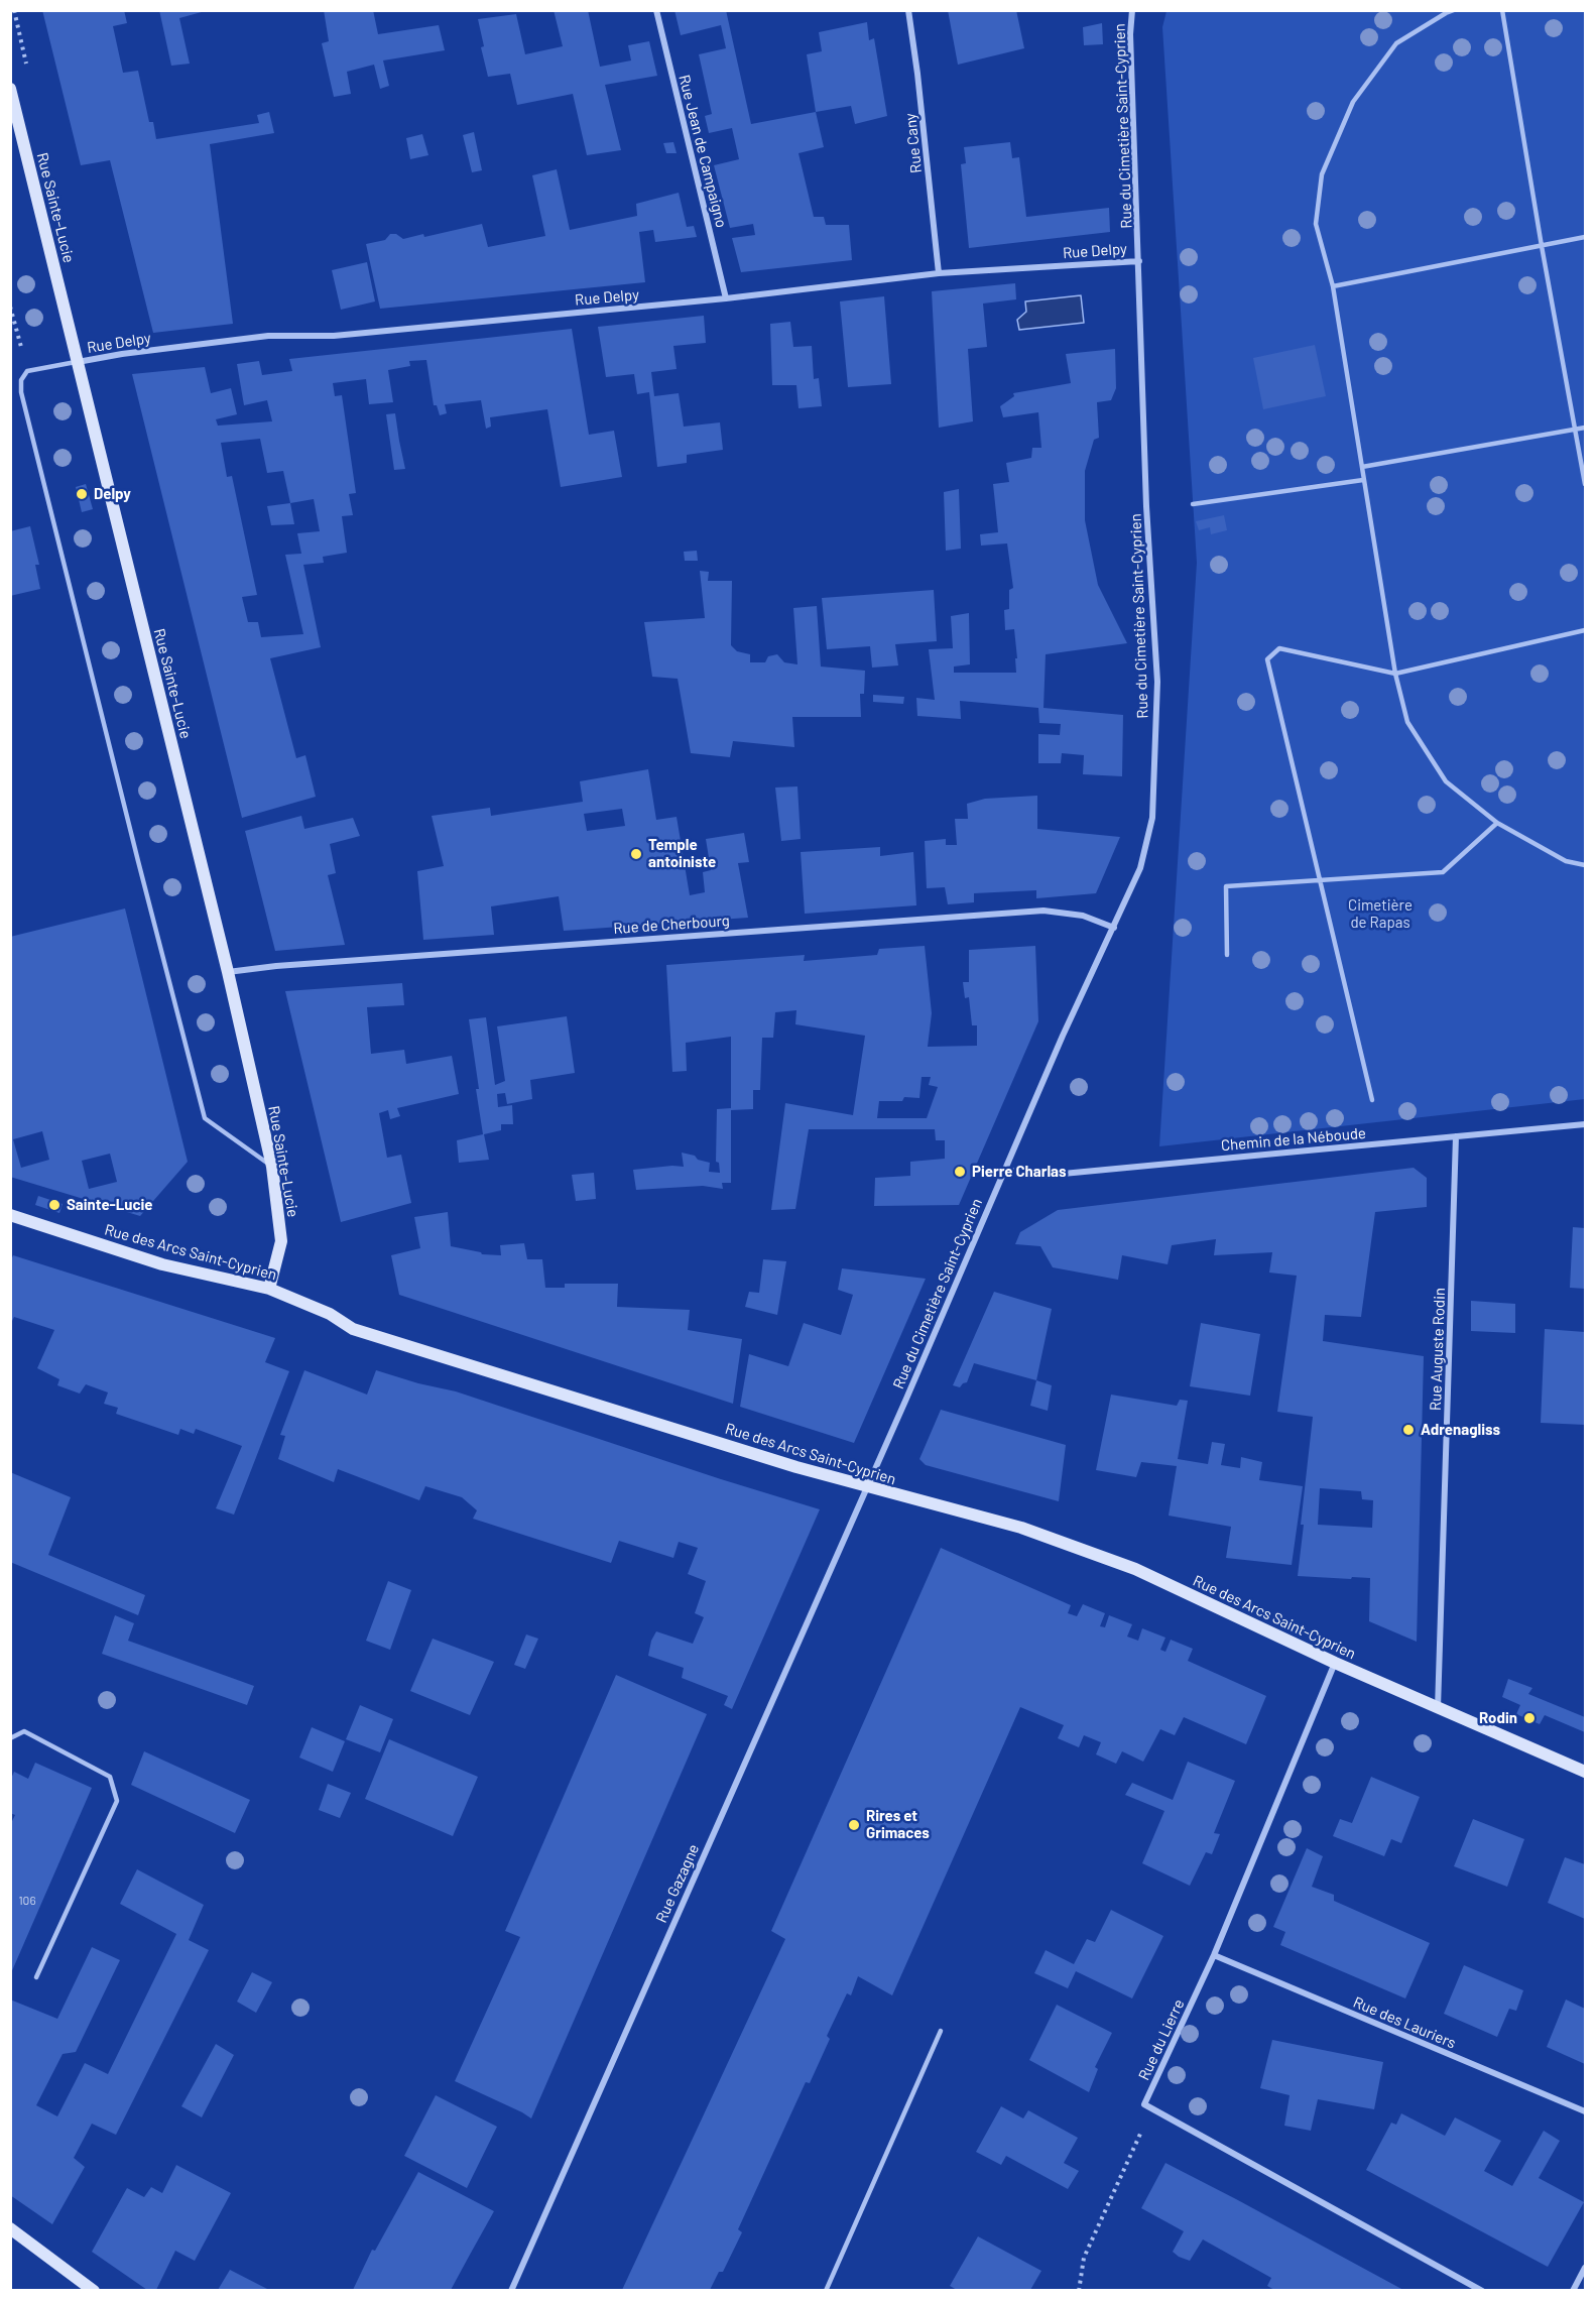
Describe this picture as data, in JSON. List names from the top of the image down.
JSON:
{
  "streets": {
    "street": [
      "Rue du Cimetière Saint-Cyprien",
      "Rue Cany",
      "Rue Jean de Campaigno",
      "Rue Sainte-Lucie",
      "Rue Delpy",
      "Rue de Cherbourg",
      "Chemin de la Néboude",
      "Rue des Arcs Saint-Cyprien",
      "Rue Auguste Rodin",
      "Rue Gazagne",
      "Rue des Lauriers",
      "Rue du Lierre"
    ]
  },
  "crossings": [
    ["Rue du Cimetière Saint-Cyprien", "Rue Delpy"],
    ["Rue du Cimetière Saint-Cyprien", "Rue de Cherbourg"],
    ["Rue du Cimetière Saint-Cyprien", "Chemin de la Néboude"],
    ["Rue du Cimetière Saint-Cyprien", "Rue des Arcs Saint-Cyprien"],
    ["Rue du Cimetière Saint-Cyprien", "Rue Gazagne"],
    ["Rue Cany", "Rue Delpy"],
    ["Rue Jean de Campaigno", "Rue Delpy"],
    ["Rue Sainte-Lucie", "Rue Delpy"],
    ["Rue Sainte-Lucie", "Rue de Cherbourg"],
    ["Rue Sainte-Lucie", "Rue des Arcs Saint-Cyprien"],
    ["Chemin de la Néboude", "Rue Auguste Rodin"],
    ["Rue des Arcs Saint-Cyprien", "Rue Auguste Rodin"],
    ["Rue des Arcs Saint-Cyprien", "Rue Gazagne"],
    ["Rue des Arcs Saint-Cyprien", "Rue du Lierre"],
    ["Rue des Lauriers", "Rue du Lierre"]
  ],
  "parks": ["Cimetière de Rapas"],
  "places": [
    "Delpy",
    "Temple antoiniste",
    "Pierre Charlas",
    "Sainte-Lucie",
    "Adrenagliss",
    "Rodin",
    "Rires et Grimaces"
  ],
  "house_numbers": ["106"]
}
